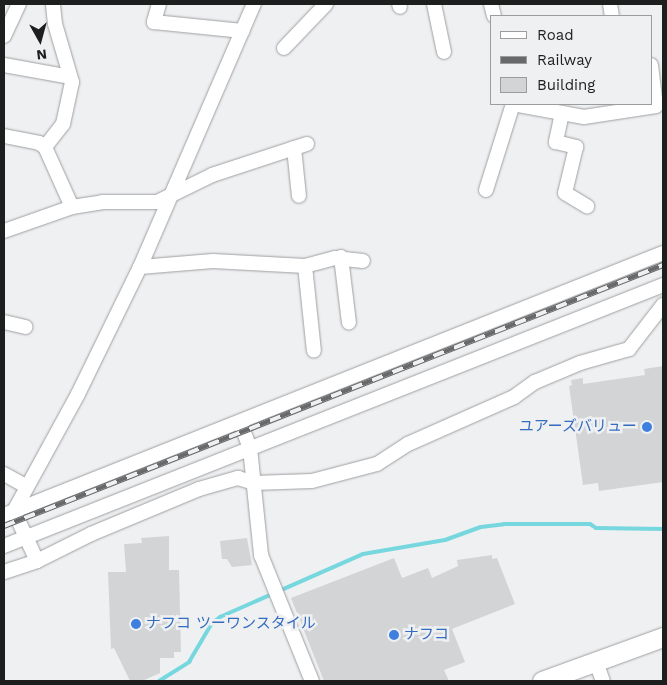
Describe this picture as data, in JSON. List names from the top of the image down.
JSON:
{
  "places": ["ユアーズバリュー", "ナフコ ツーワンスタイル", "ナフコ"],
  "legend": ["Road", "Railway", "Building"],
  "north": "bottom"
}
